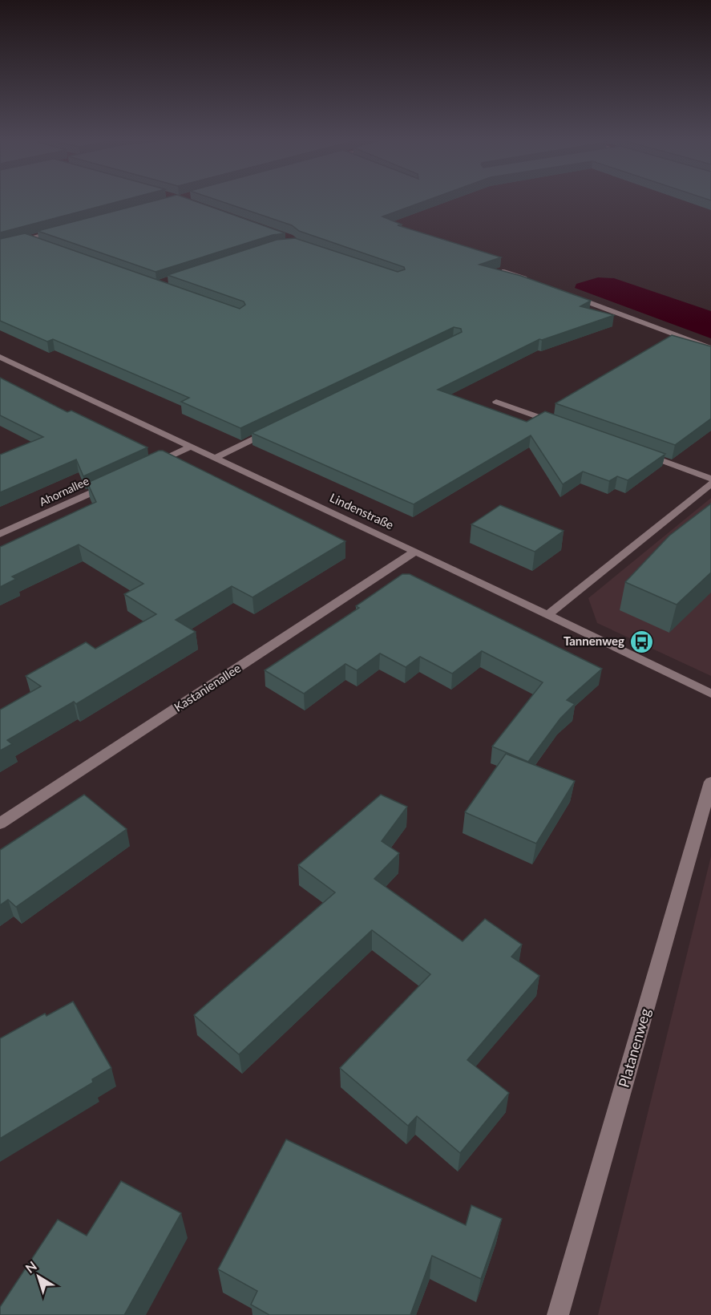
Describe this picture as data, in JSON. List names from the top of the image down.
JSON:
{
  "streets": {
    "street": [
      "Ahornallee",
      "Lindenstraße",
      "Kastanienallee",
      "Platanenweg"
    ]
  },
  "crossings": [
    ["Lindenstraße", "Kastanienallee"]
  ],
  "places": {
    "bus stop": ["Tannenweg"]
  },
  "north": "top left"
}
